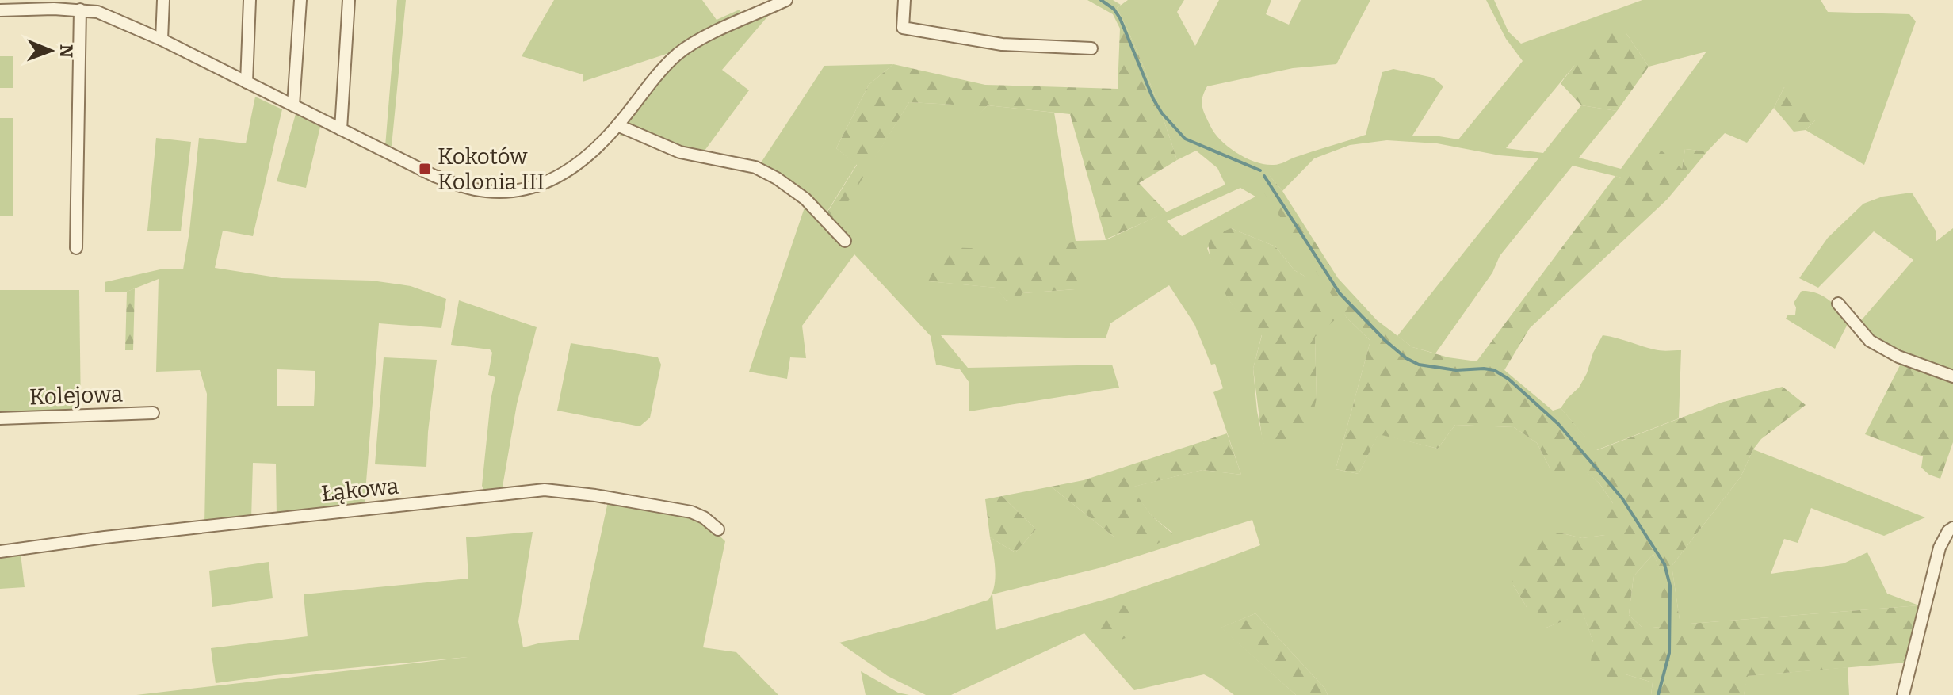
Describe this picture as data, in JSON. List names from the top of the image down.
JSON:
{
  "streets": {
    "street": ["Kolejowa", "Łąkowa"]
  },
  "places": {
    "transit": ["Kokotów Kolonia III"]
  },
  "north": "right"
}
